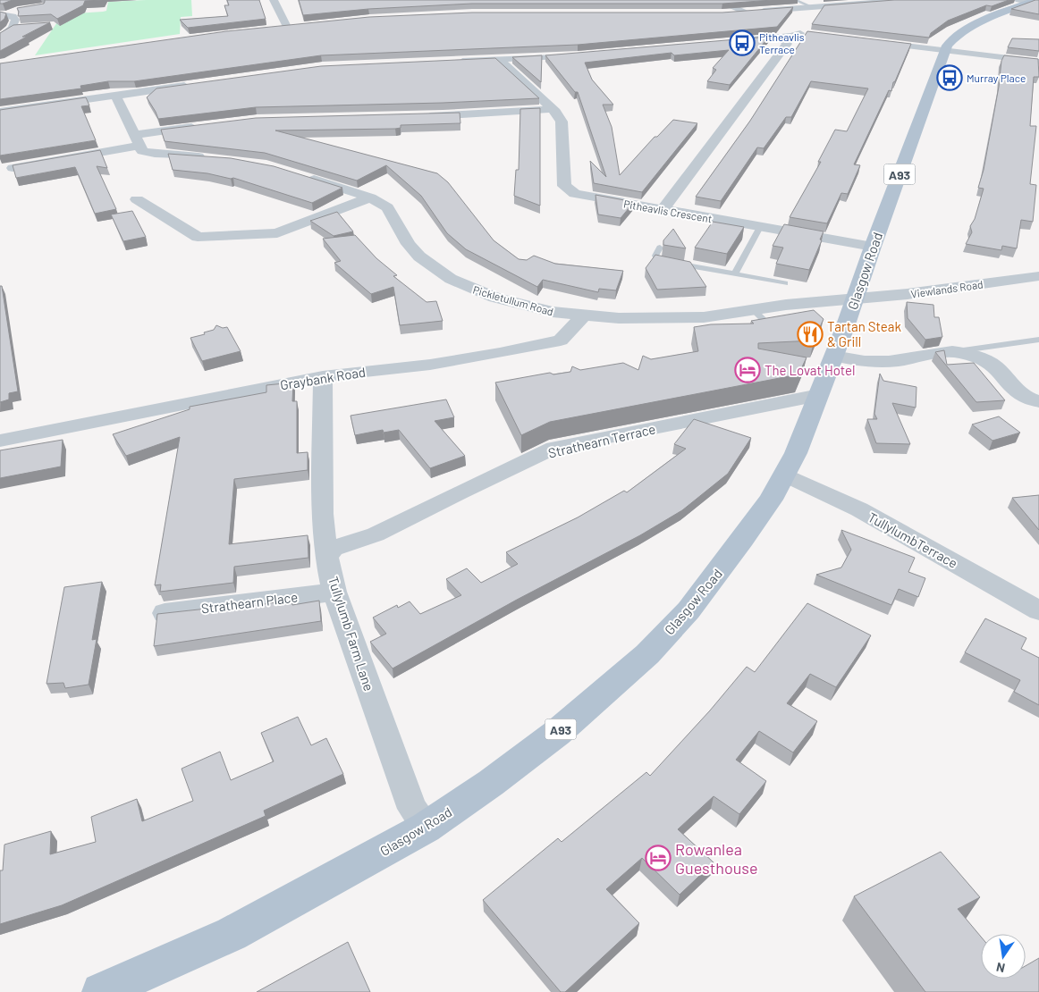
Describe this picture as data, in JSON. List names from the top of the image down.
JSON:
{
  "streets": {
    "main road": ["A93", "Glasgow Road"],
    "street": [
      "Pitheavlis Crescent",
      "Viewlands Road",
      "Pickletullum Road",
      "Graybank Road",
      "Strathearn Terrace",
      "TullylumbTerrace",
      "Strathearn Place",
      "Tullylumb Farm Lane"
    ]
  },
  "crossings": [
    ["Pitheavlis Crescent", "Glasgow Road"],
    ["Glasgow Road", "Viewlands Road"],
    ["Glasgow Road", "Pickletullum Road"],
    ["Glasgow Road", "Strathearn Terrace"],
    ["Glasgow Road", "TullylumbTerrace"],
    ["Glasgow Road", "Tullylumb Farm Lane"],
    ["Viewlands Road", "Pickletullum Road"],
    ["Pickletullum Road", "Graybank Road"],
    ["Graybank Road", "Tullylumb Farm Lane"],
    ["Strathearn Terrace", "Tullylumb Farm Lane"],
    ["Strathearn Place", "Tullylumb Farm Lane"]
  ],
  "places": {
    "bus stop": ["Pitheavlis Terrace", "Murray Place"],
    "restaurant": ["Tartan Steak & Grill"],
    "hotel": ["The Lovat Hotel", "Rowanlea Guesthouse"]
  },
  "north": "bottom"
}
